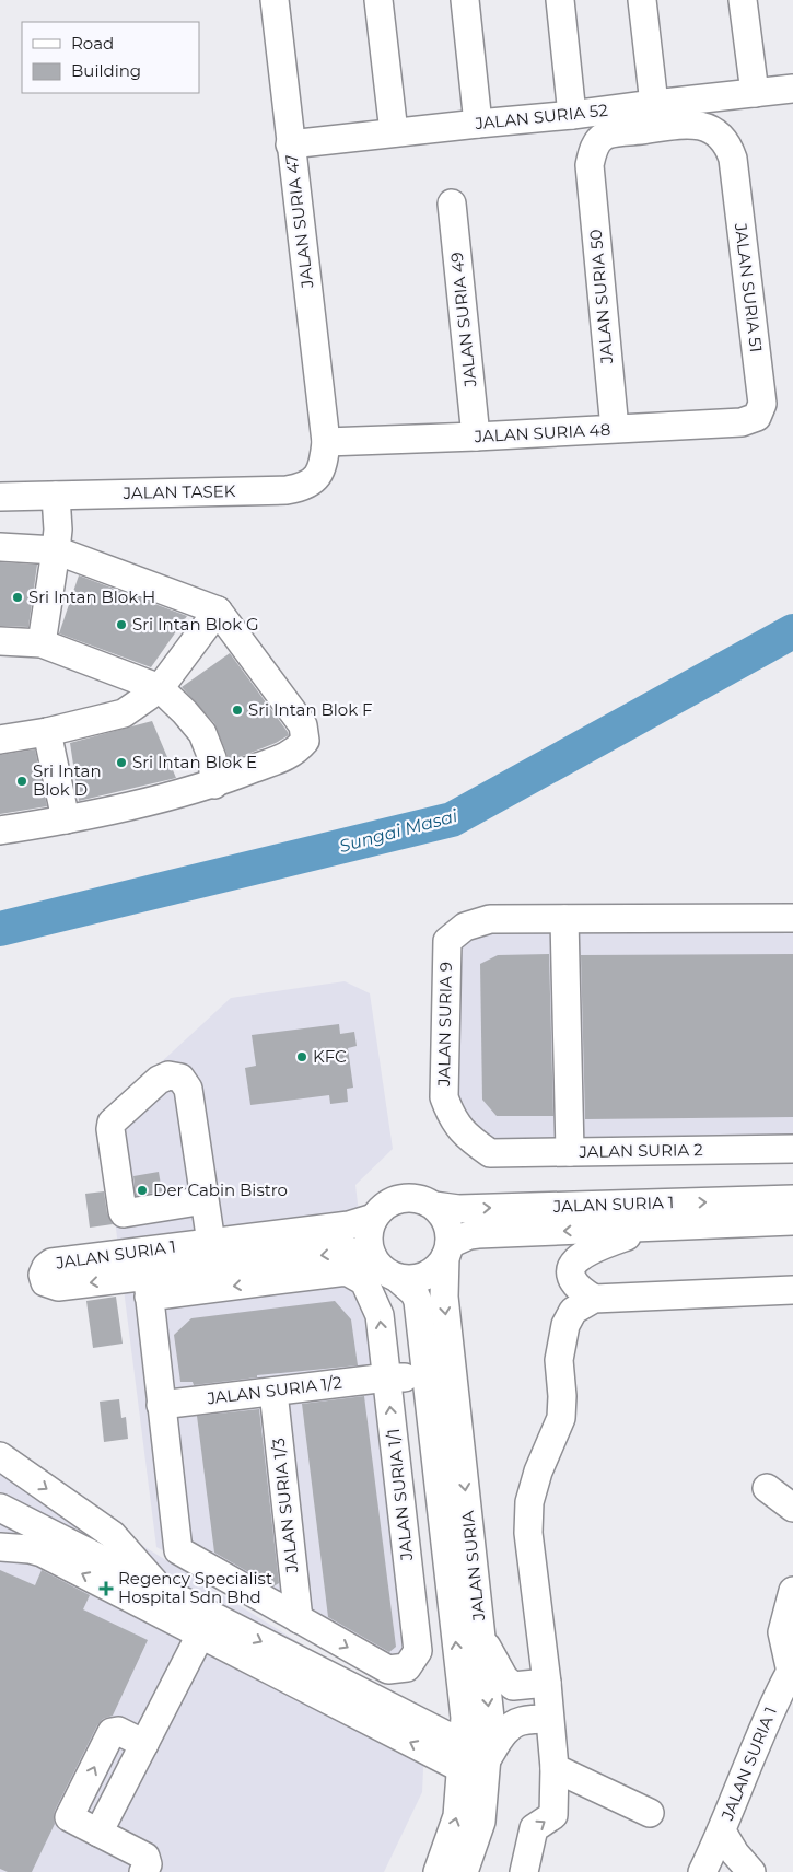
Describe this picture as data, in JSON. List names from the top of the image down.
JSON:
{
  "streets": {
    "street": [
      "JALAN SURIA 52",
      "JALAN SURIA 47",
      "JALAN SURIA 51",
      "JALAN SURIA 50",
      "JALAN SURIA 49",
      "JALAN SURIA 48",
      "JALAN TASEK",
      "JALAN SURIA 9",
      "JALAN SURIA 2",
      "JALAN SURIA 1",
      "JALAN SURIA 1/2",
      "JALAN SURIA 1/1",
      "JALAN SURIA 1/3",
      "JALAN SURIA"
    ]
  },
  "crossings": [
    ["JALAN SURIA 52", "JALAN SURIA 47"],
    ["JALAN SURIA 52", "JALAN SURIA 51"],
    ["JALAN SURIA 52", "JALAN SURIA 50"],
    ["JALAN SURIA 47", "JALAN SURIA 48"],
    ["JALAN SURIA 47", "JALAN TASEK"],
    ["JALAN SURIA 51", "JALAN SURIA 50"],
    ["JALAN SURIA 51", "JALAN SURIA 48"],
    ["JALAN SURIA 50", "JALAN SURIA 48"],
    ["JALAN SURIA 49", "JALAN SURIA 48"],
    ["JALAN SURIA 48", "JALAN TASEK"],
    ["JALAN SURIA 9", "JALAN SURIA 2"],
    ["JALAN SURIA 1", "JALAN SURIA 1/1"],
    ["JALAN SURIA 1", "JALAN SURIA"],
    ["JALAN SURIA 1/2", "JALAN SURIA 1/1"],
    ["JALAN SURIA 1/2", "JALAN SURIA 1/3"],
    ["JALAN SURIA 1/1", "JALAN SURIA 1/3"]
  ],
  "water": ["Sungai Masai"],
  "places": {
    "other": [
      "Sri Intan Blok H",
      "Sri Intan Blok G",
      "Sri Intan Blok F",
      "Sri Intan Blok E",
      "Sri Intan Blok D",
      "KFC",
      "Der Cabin Bistro"
    ],
    "health": ["Regency Specialist Hospital Sdn Bhd"]
  },
  "legend": ["Road", "Building"]
}
